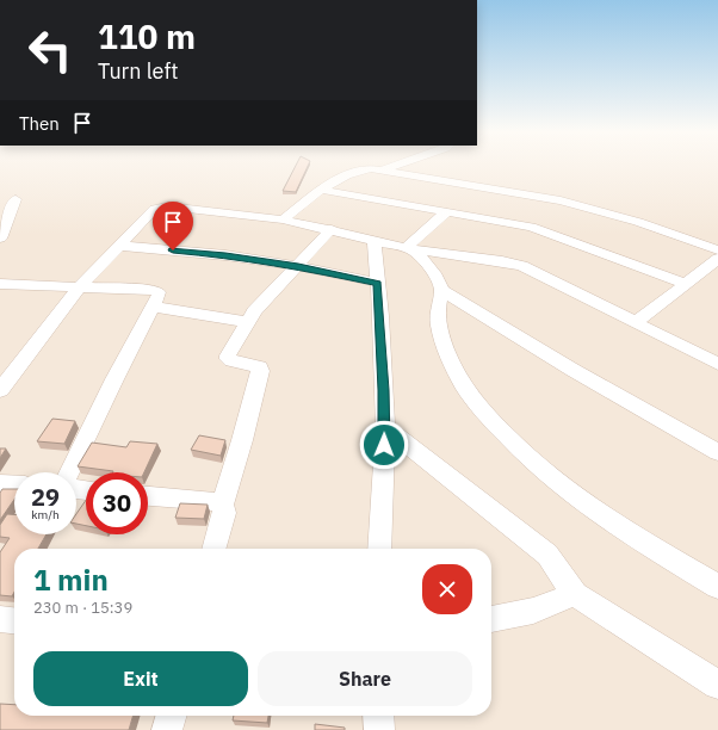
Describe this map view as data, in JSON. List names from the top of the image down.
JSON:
{
  "page": {
    "turn": ["110 m", "Turn left"],
    "then": "Then",
    "speed": "29 km/h",
    "limit": "30",
    "heading": ["1 min", "230 m · 15:39"],
    "buttons": ["Exit", "Share"]
  }
}
